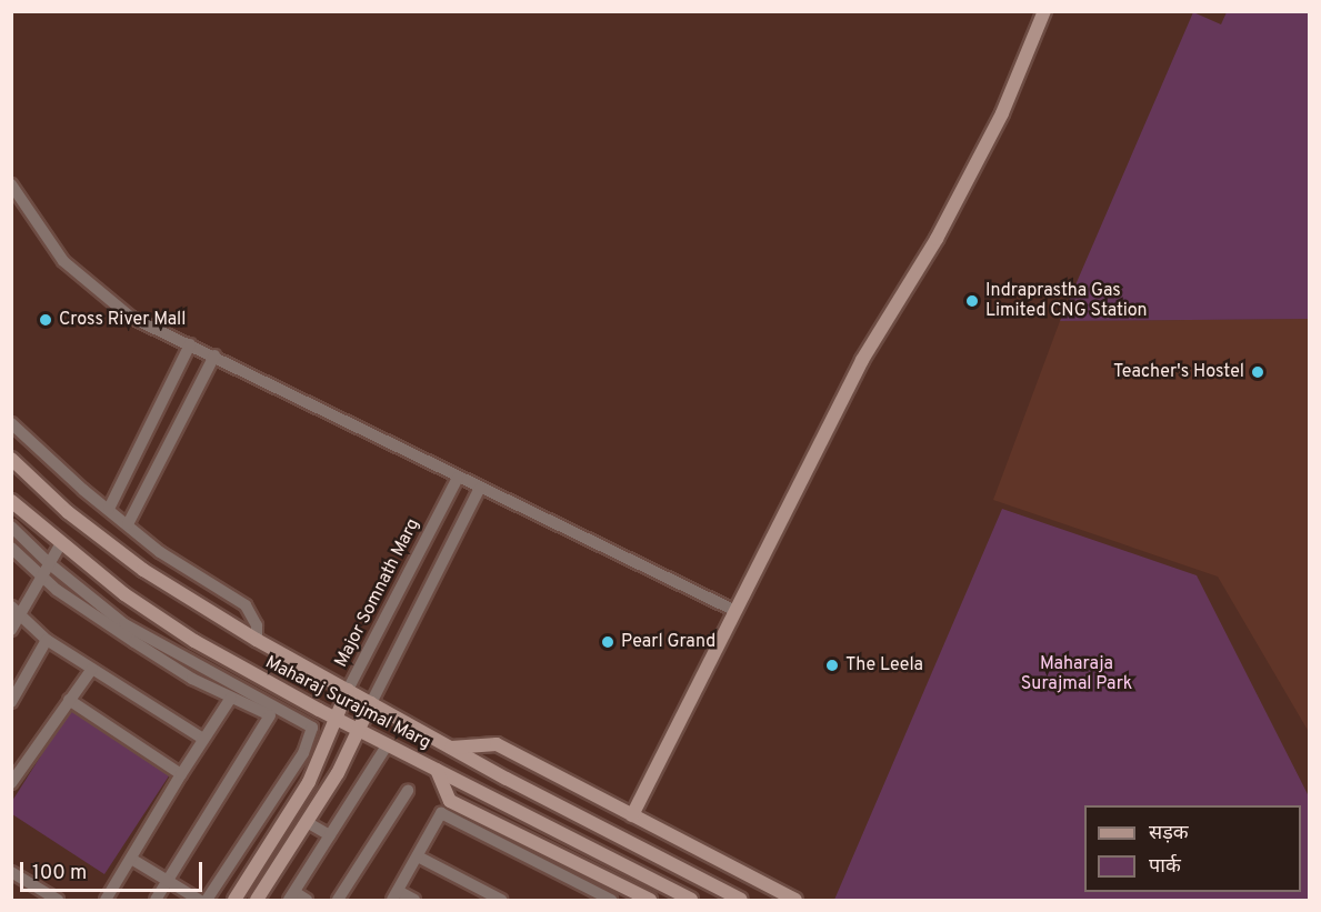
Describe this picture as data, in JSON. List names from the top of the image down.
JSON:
{
  "streets": {
    "main road": ["Major Somnath Marg", "Maharaj Surajmal Marg"]
  },
  "crossings": [
    ["Major Somnath Marg", "Maharaj Surajmal Marg"]
  ],
  "parks": ["Maharaja Surajmal Park"],
  "places": [
    "Indraprastha Gas Limited CNG Station",
    "Cross River Mall",
    "Teacher's Hostel",
    "Pearl Grand",
    "The Leela"
  ],
  "legend": ["सड़क", "पार्क"],
  "scale_bar": "100 m"
}
